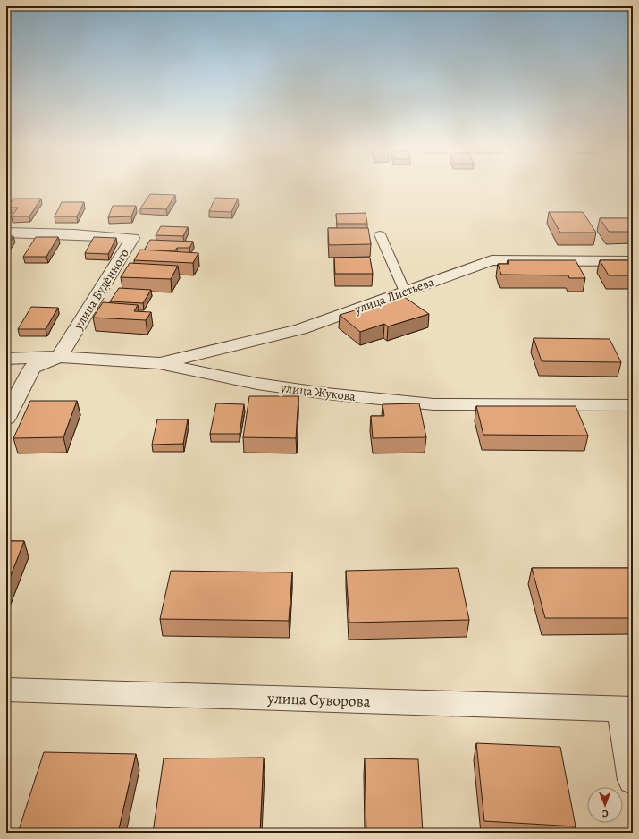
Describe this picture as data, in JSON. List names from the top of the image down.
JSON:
{
  "streets": {
    "street": [
      "улица Будённого",
      "улица Листьева",
      "улица Жукова",
      "улица Суворова"
    ]
  },
  "crossings": [
    ["улица Будённого", "улица Жукова"],
    ["улица Листьева", "улица Жукова"]
  ],
  "north": "bottom"
}
